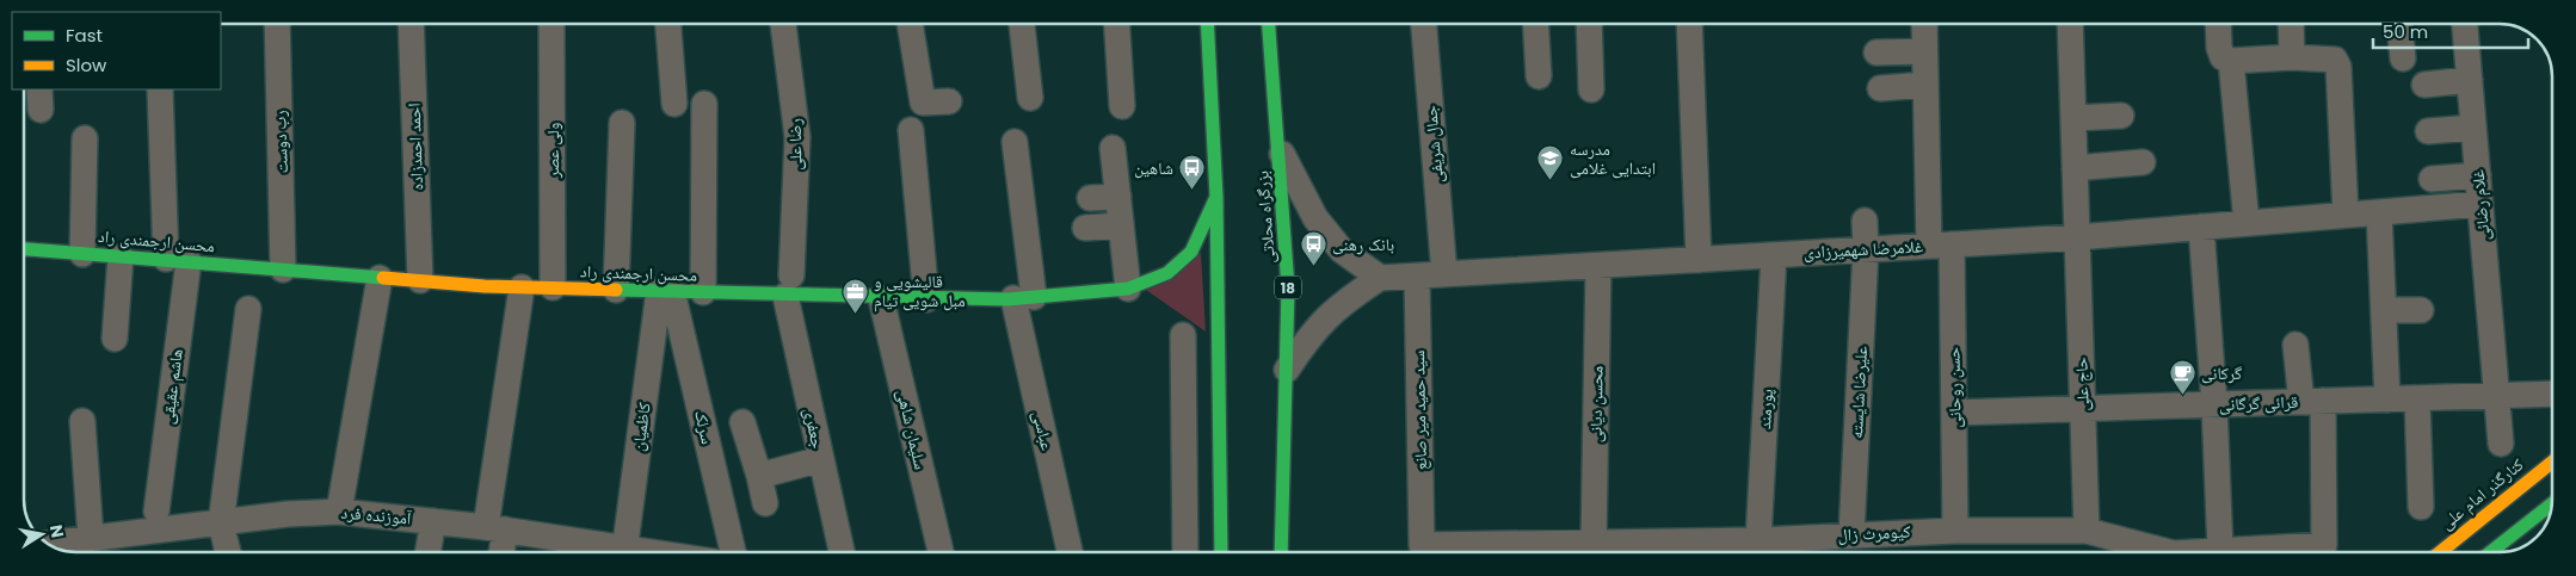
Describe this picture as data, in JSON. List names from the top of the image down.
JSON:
{
  "streets": {
    "main road": [
      "بزرگراه محلاتی",
      "محسن ارجمندی راد",
      "18",
      "کنارگذر امام علی"
    ],
    "street": [
      "رب دوست",
      "رضا علی",
      "جمال شریفی",
      "احمد احمدزاده",
      "ولی عصر",
      "غلام رضائی",
      "غلامرضا شهمیرزادی",
      "حاج علی",
      "هاشم عقیقی",
      "حسن روحانی",
      "علیرضا شایسته",
      "قرائی گرگانی",
      "محسن دیانی",
      "پورمند",
      "سید حمید میر صانع",
      "کاظمیان",
      "سرلک",
      "جعفری",
      "سلیمان شاهی",
      "عباسی",
      "آموزنده فرد",
      "کیومرث زال"
    ]
  },
  "crossings": [
    ["رب دوست", "محسن ارجمندی راد"],
    ["رضا علی", "محسن ارجمندی راد"],
    ["رضا علی", "جعفری"],
    ["جمال شریفی", "غلامرضا شهمیرزادی"],
    ["احمد احمدزاده", "محسن ارجمندی راد"],
    ["ولی عصر", "محسن ارجمندی راد"],
    ["غلام رضائی", "غلامرضا شهمیرزادی"],
    ["غلام رضائی", "قرائی گرگانی"],
    ["محسن ارجمندی راد", "هاشم عقیقی"],
    ["محسن ارجمندی راد", "کاظمیان"],
    ["محسن ارجمندی راد", "سرلک"],
    ["محسن ارجمندی راد", "جعفری"],
    ["محسن ارجمندی راد", "سلیمان شاهی"],
    ["محسن ارجمندی راد", "عباسی"],
    ["غلامرضا شهمیرزادی", "حاج علی"],
    ["غلامرضا شهمیرزادی", "حسن روحانی"],
    ["غلامرضا شهمیرزادی", "علیرضا شایسته"],
    ["غلامرضا شهمیرزادی", "محسن دیانی"],
    ["غلامرضا شهمیرزادی", "پورمند"],
    ["غلامرضا شهمیرزادی", "سید حمید میر صانع"],
    ["حاج علی", "قرائی گرگانی"],
    ["حاج علی", "کیومرث زال"],
    ["حسن روحانی", "قرائی گرگانی"],
    ["حسن روحانی", "کیومرث زال"],
    ["علیرضا شایسته", "کیومرث زال"],
    ["قرائی گرگانی", "کیومرث زال"],
    ["محسن دیانی", "کیومرث زال"],
    ["پورمند", "کیومرث زال"],
    ["سید حمید میر صانع", "کیومرث زال"],
    ["کاظمیان", "سرلک"]
  ],
  "places": {
    "school or university": ["مدرسه ابتدایی غلامی"],
    "bus stop": ["شاهین", "بانک رهنی"],
    "office": ["قالیشویی و مبل شویی تیام"],
    "cafe": ["گرکانی"]
  },
  "legend": ["Fast", "Slow"],
  "scale_bar": "50 m",
  "north": "right"
}
